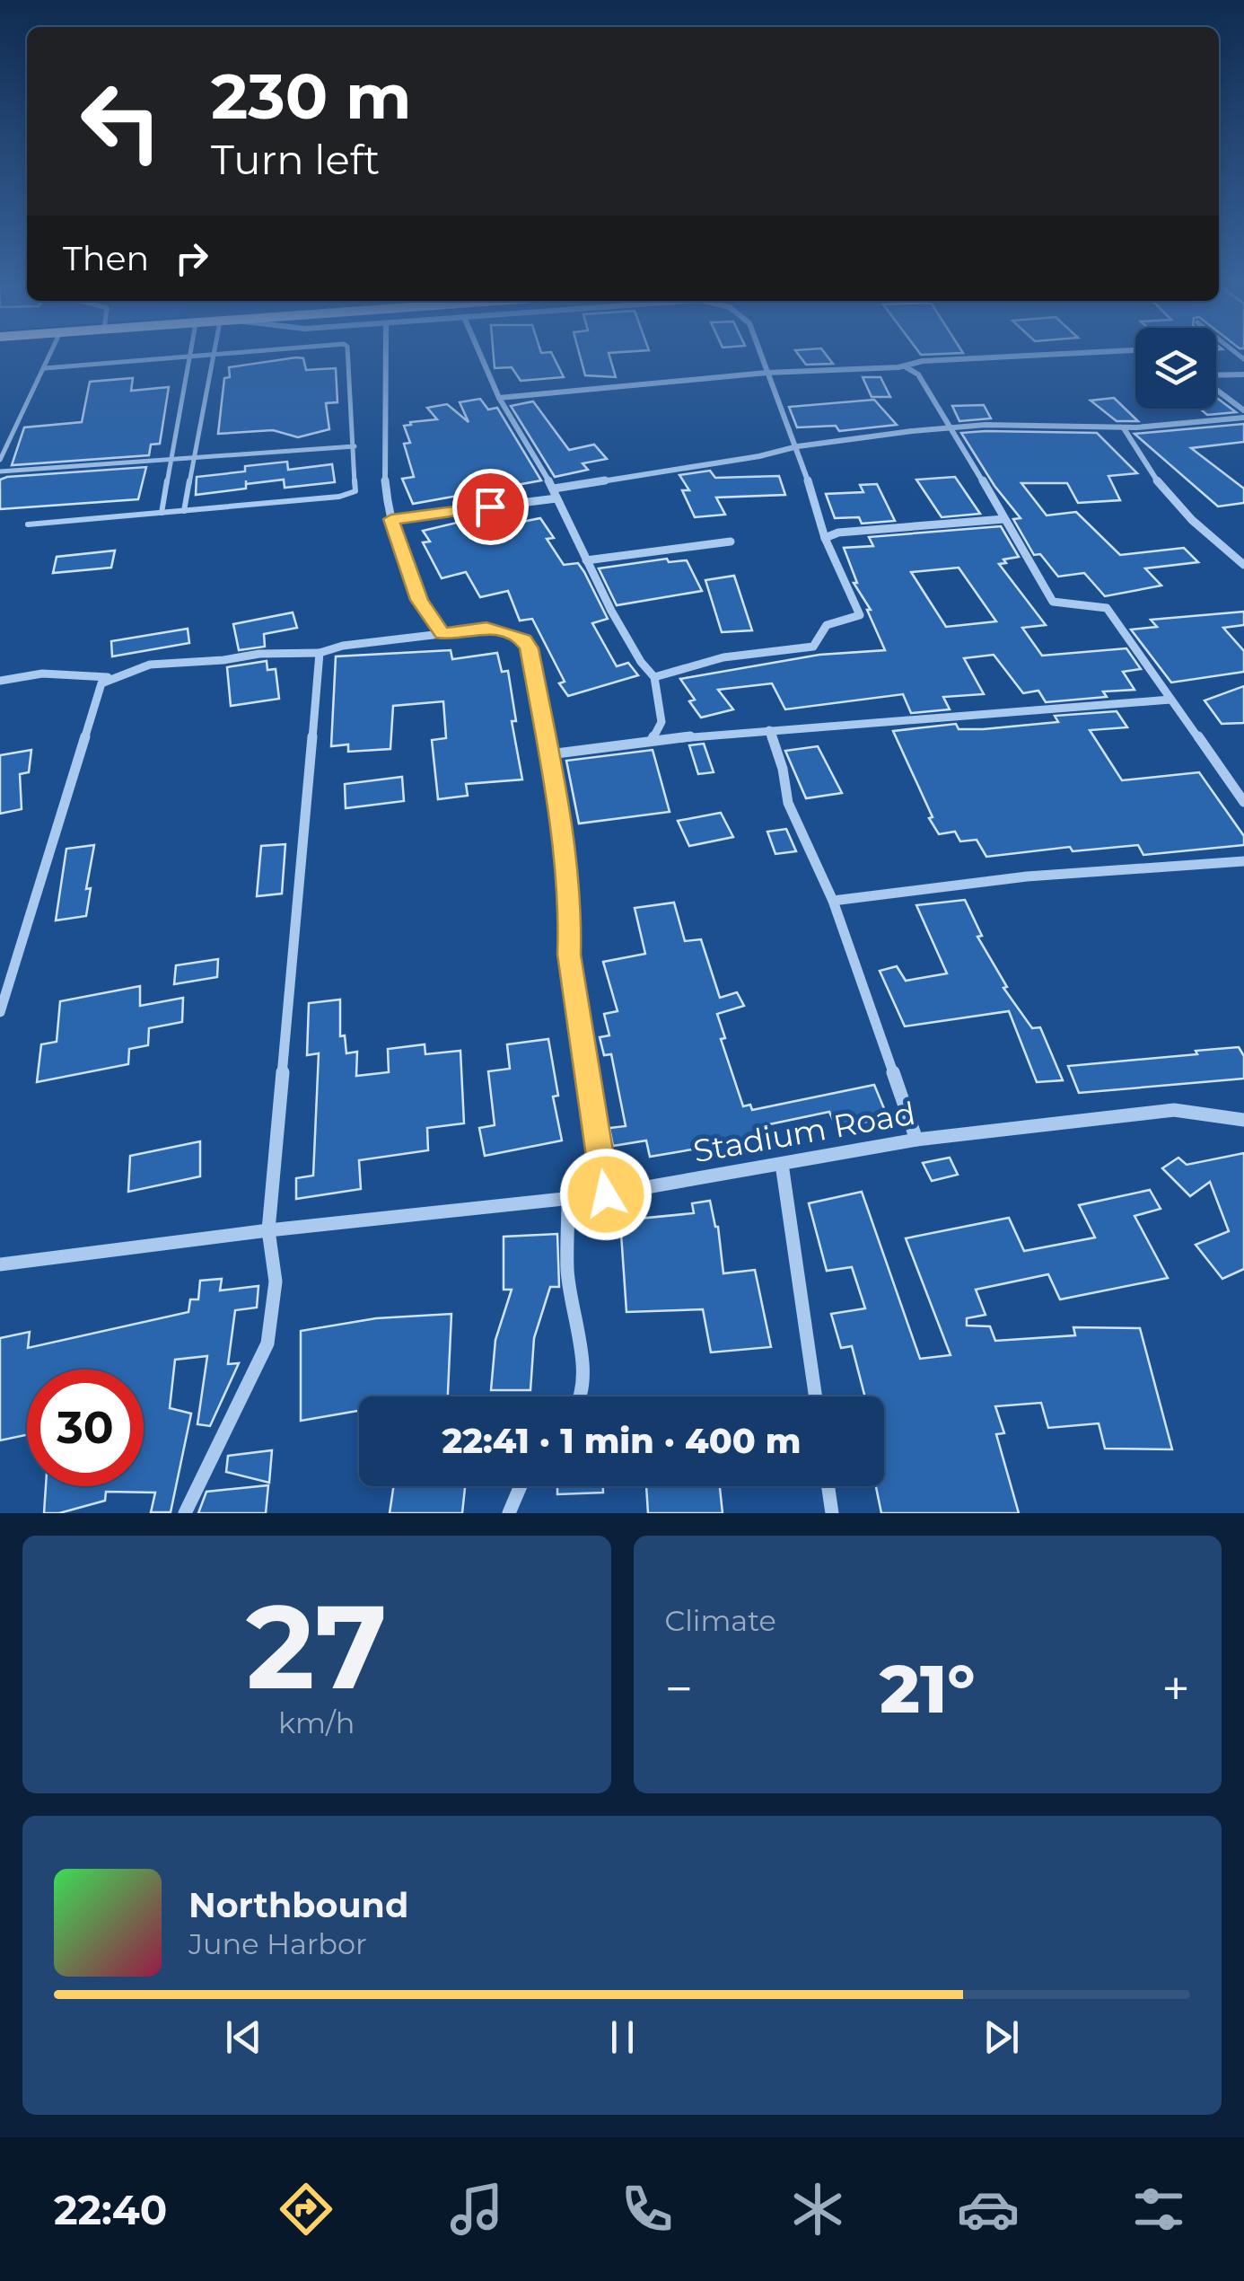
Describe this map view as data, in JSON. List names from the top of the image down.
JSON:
{
  "streets": {
    "street": ["Stadium Road"]
  },
  "page": {
    "turn": ["230 m", "Turn left"],
    "then": "Then",
    "limit": "30",
    "trip": "22:41 · 1 min · 400 m",
    "tile": [
      ["27", "km/h"],
      "Climate"
    ],
    "heat": ["−", "21°", "+"],
    "song": ["Northbound", "June Harbor"],
    "tabs": "22:40"
  }
}
